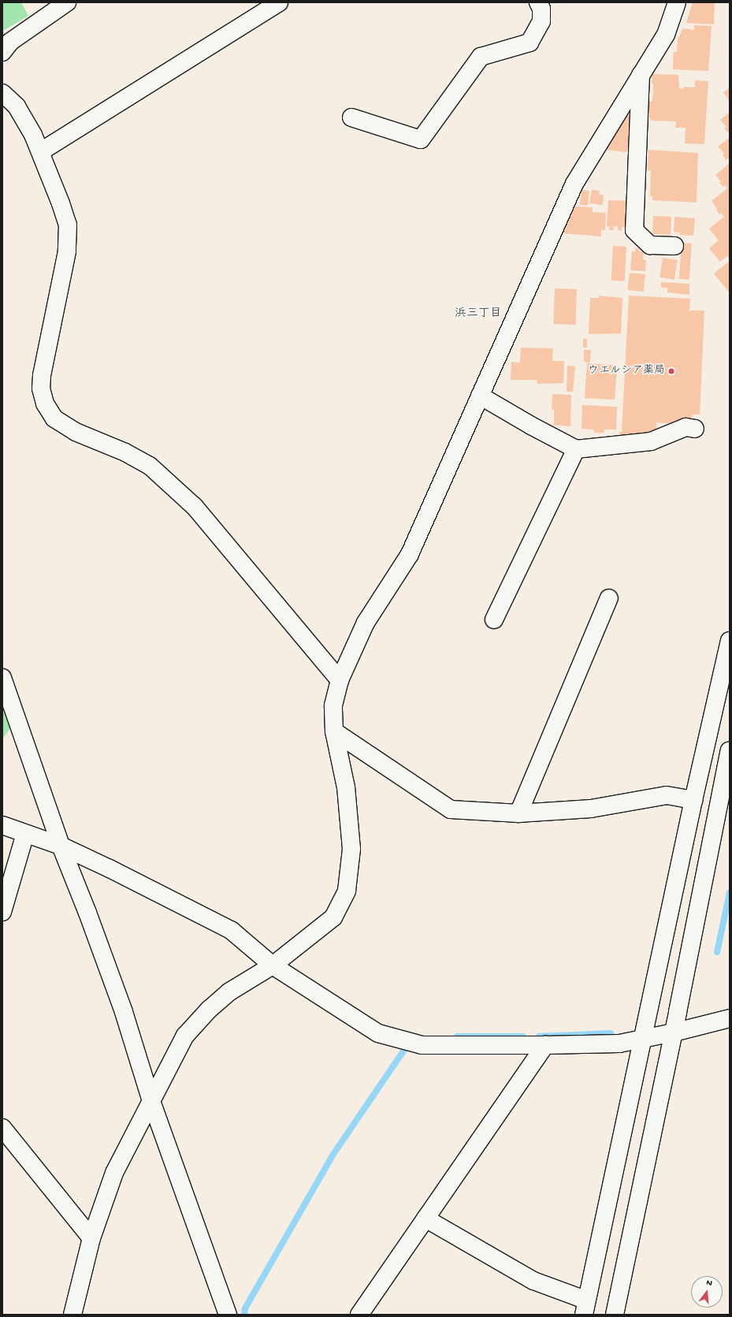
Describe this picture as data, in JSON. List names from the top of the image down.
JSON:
{
  "districts": ["浜三丁目"],
  "places": ["ウエルシア薬局"],
  "north": "top"
}
